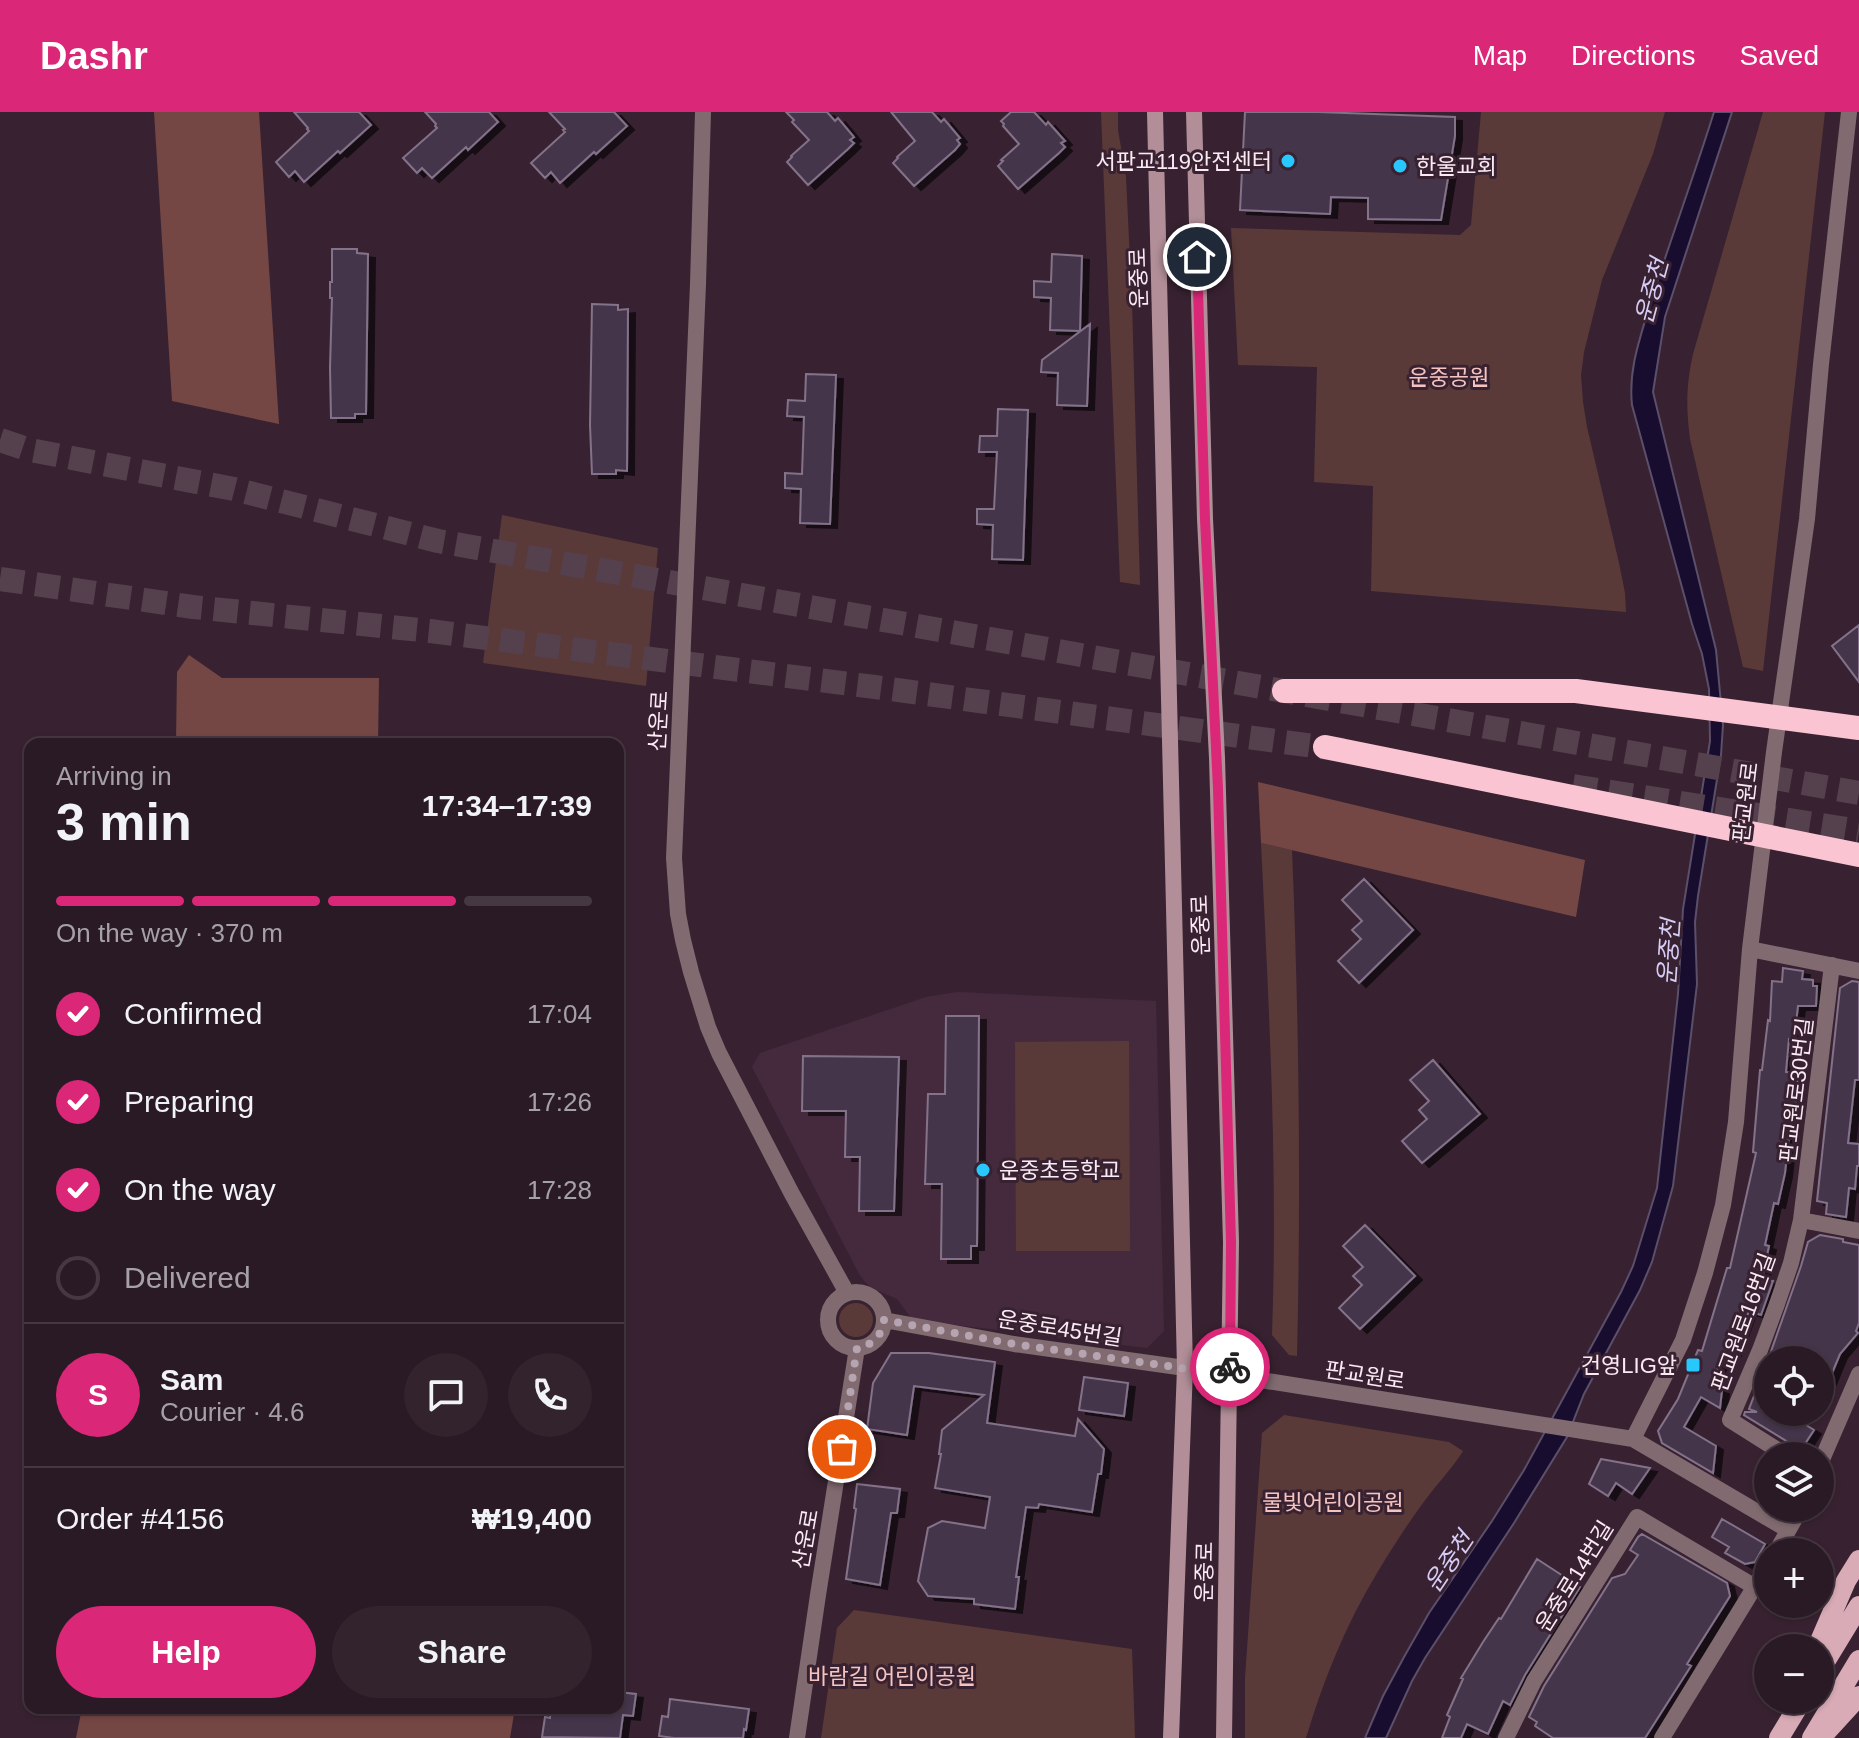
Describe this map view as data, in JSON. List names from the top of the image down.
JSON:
{
  "streets": {
    "main road": ["운중로"],
    "street": [
      "산운로",
      "판교원로",
      "판교원로30번길",
      "판교원로16번길",
      "운중로45번길",
      "운중로14번길"
    ]
  },
  "crossings": [
    ["운중로", "판교원로"],
    ["운중로", "운중로45번길"],
    ["산운로", "운중로45번길"],
    ["판교원로", "운중로45번길"],
    ["판교원로30번길", "판교원로16번길"]
  ],
  "water": ["운중천"],
  "parks": ["운중공원", "물빛어린이공원", "바람길 어린이공원"],
  "places": {
    "other": ["서판교119안전센터", "한울교회", "운중초등학교"],
    "transit": ["건영LIG앞"]
  },
  "page": {
    "header": "Dashr",
    "nav": ["Map", "Directions", "Saved"],
    "heading": ["3 min", "Arriving in", "17:34–17:39"],
    "panel": [
      "Sam",
      "Courier · 4.6",
      "Order #4156",
      "₩19,400"
    ],
    "bar": "On the way · 370 m",
    "list": [
      ["Confirmed", "17:04"],
      ["Preparing", "17:26"],
      ["On the way", "17:28"],
      "Delivered"
    ],
    "map_buttons": ["+", "−"],
    "round": "S",
    "buttons": ["Help", "Share"]
  }
}
